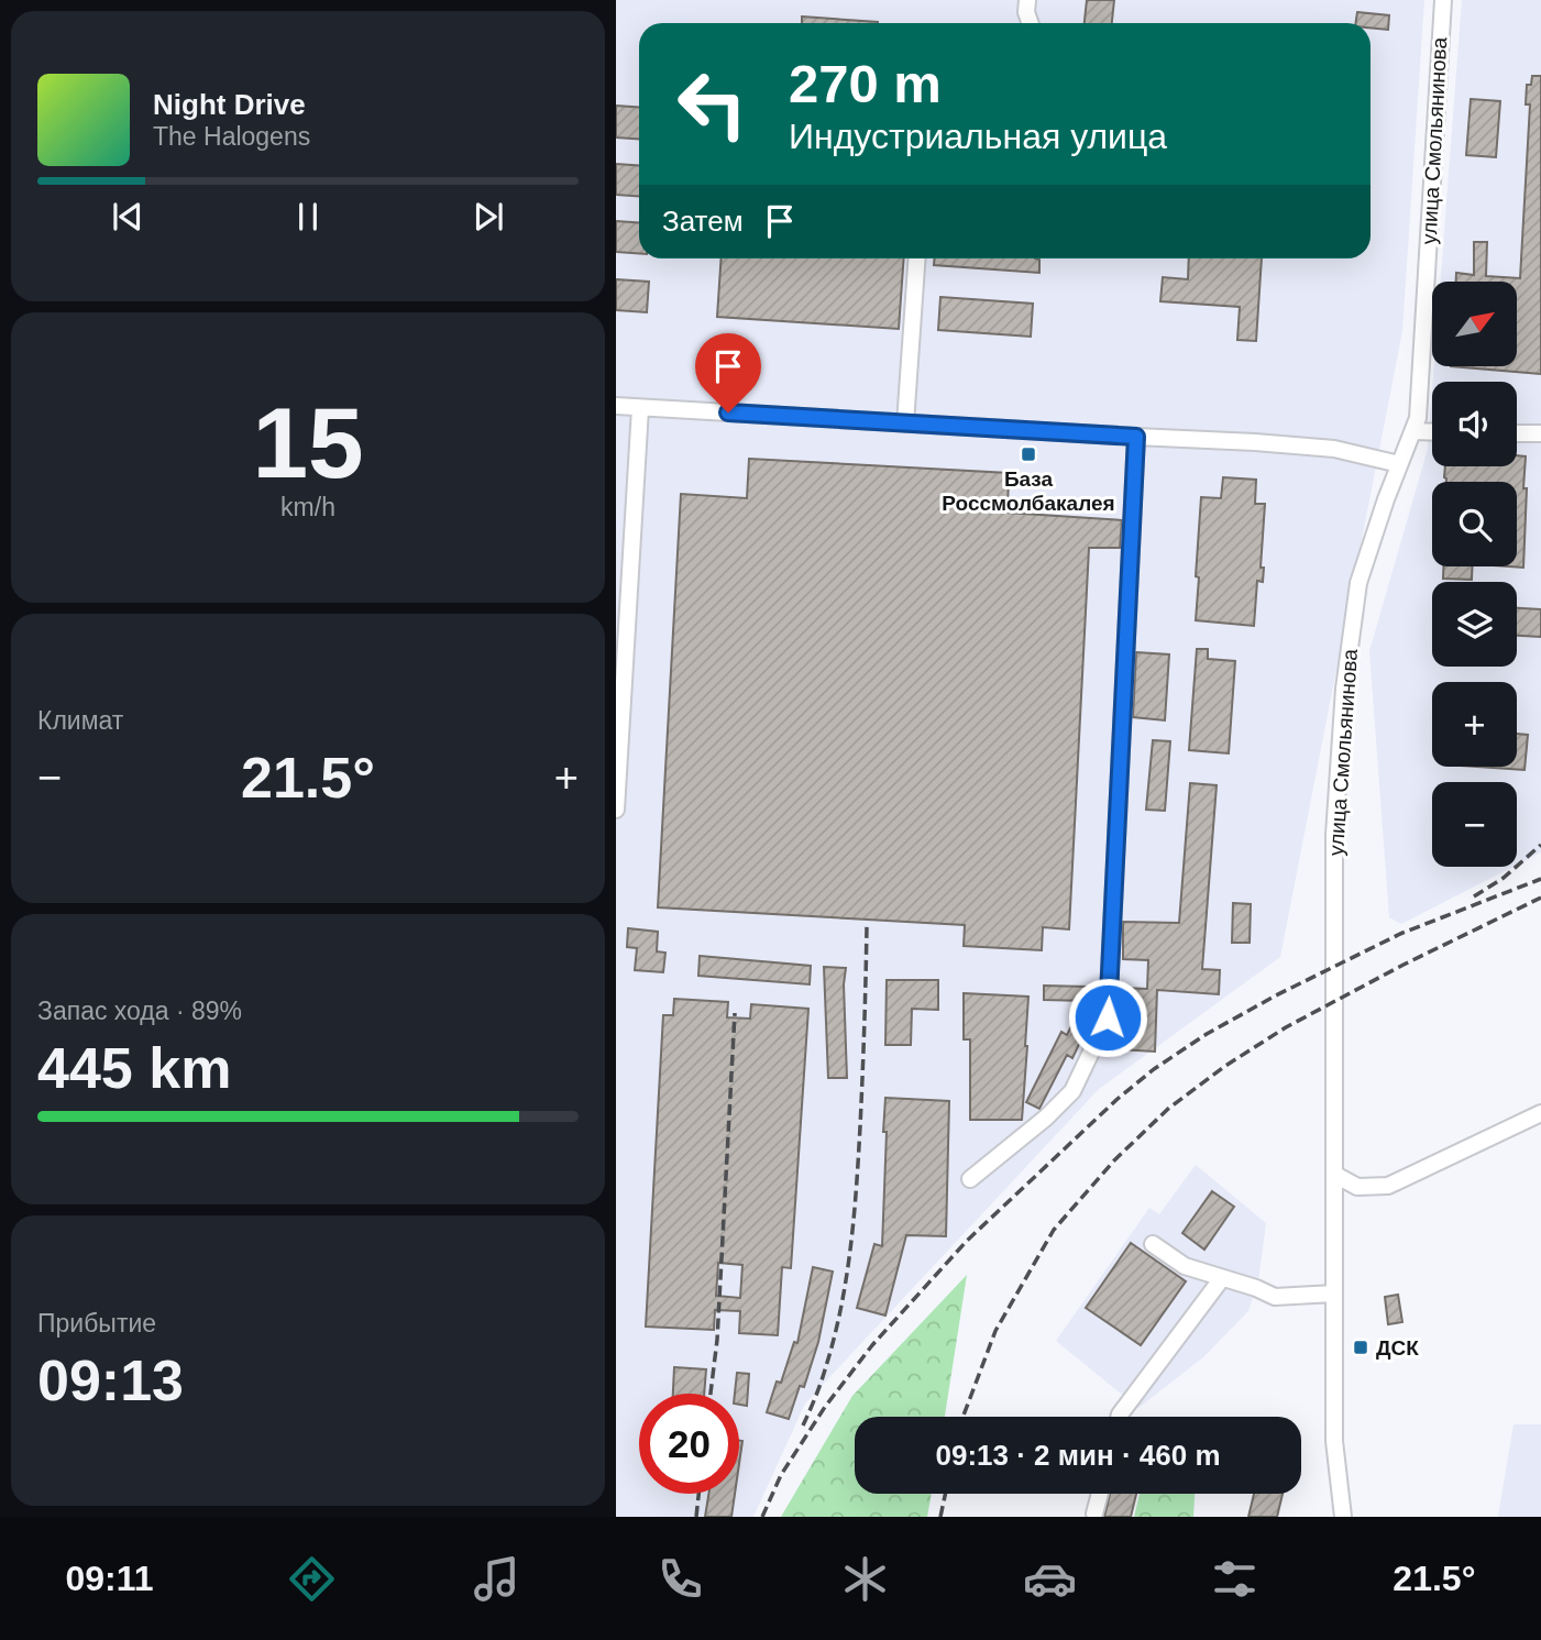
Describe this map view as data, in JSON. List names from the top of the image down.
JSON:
{
  "streets": {
    "street": ["улица Смольянинова"]
  },
  "places": {
    "transit": ["База Россмолбакалея", "ДСК"]
  },
  "north": "top right",
  "page": {
    "turn": ["270 m", "Индустриальная улица"],
    "song": ["Night Drive", "The Halogens"],
    "then": "Затем",
    "map_buttons": ["+", "−"],
    "tile": [
      ["15", "km/h"],
      "Климат",
      ["Запас хода · 89%", "445 km"],
      ["Прибытие", "09:13"]
    ],
    "heat": ["−", "21.5°", "+"],
    "limit": "20",
    "trip": "09:13 · 2 мин · 460 m",
    "tabs": ["09:11", "21.5°"]
  }
}
